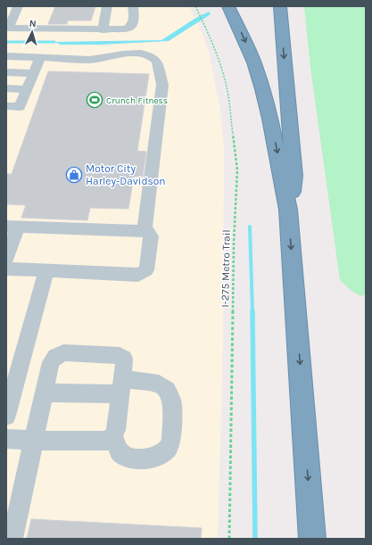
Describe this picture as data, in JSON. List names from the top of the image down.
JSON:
{
  "streets": {
    "path": ["I-275 Metro Trail"]
  },
  "places": {
    "sports": ["Crunch Fitness"],
    "shop": ["Motor City Harley-Davidson"]
  },
  "north": "top"
}
